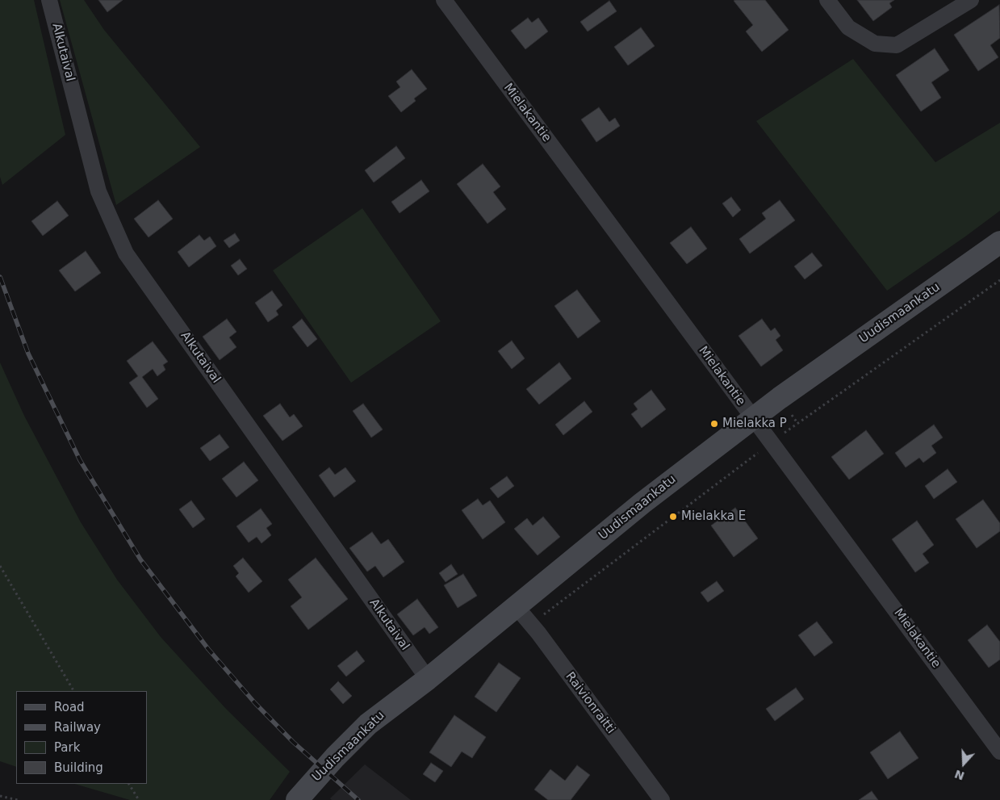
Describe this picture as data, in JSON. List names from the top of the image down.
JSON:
{
  "streets": {
    "street": [
      "Alkutaival",
      "Mielakantie",
      "Uudismaankatu",
      "Raivionraitti"
    ]
  },
  "crossings": [
    ["Alkutaival", "Uudismaankatu"],
    ["Mielakantie", "Uudismaankatu"],
    ["Uudismaankatu", "Raivionraitti"]
  ],
  "places": ["Mielakka P", "Mielakka E"],
  "legend": [
    "Road",
    "Railway",
    "Park",
    "Building"
  ],
  "north": "bottom"
}
